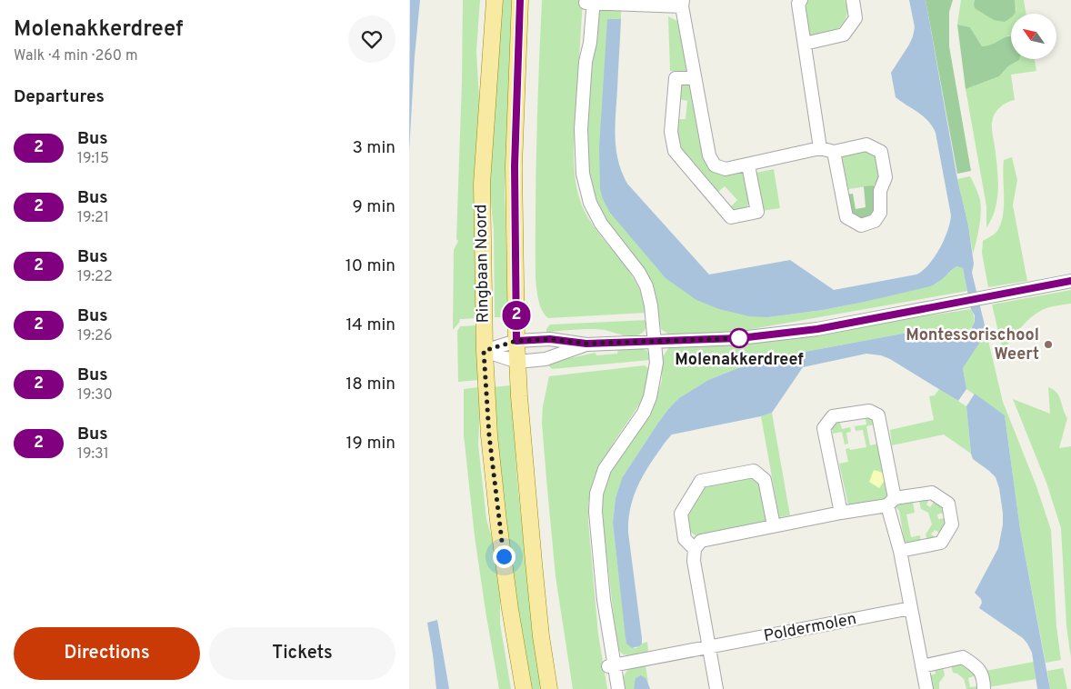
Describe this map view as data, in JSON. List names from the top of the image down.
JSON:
{
  "streets": {
    "main road": ["Ringbaan Noord"],
    "street": ["Poldermolen"]
  },
  "places": ["Molenakkerdreef", "Montessorischool Weert"],
  "lines": ["bus line 2"],
  "north": "top left",
  "page": {
    "heading": [
      ["Molenakkerdreef", "Walk · 4 min · 260 m"],
      "Departures"
    ],
    "on_map": "2",
    "list": [
      {
        "mark": "2",
        "name": "Bus",
        "note": "19:15",
        "value": "3 min"
      },
      {
        "mark": "2",
        "name": "Bus",
        "note": "19:21",
        "value": "9 min"
      },
      {
        "mark": "2",
        "name": "Bus",
        "note": "19:22",
        "value": "10 min"
      },
      {
        "mark": "2",
        "name": "Bus",
        "note": "19:26",
        "value": "14 min"
      },
      {
        "mark": "2",
        "name": "Bus",
        "note": "19:30",
        "value": "18 min"
      },
      {
        "mark": "2",
        "name": "Bus",
        "note": "19:31",
        "value": "19 min"
      }
    ],
    "buttons": ["Directions", "Tickets"]
  }
}
